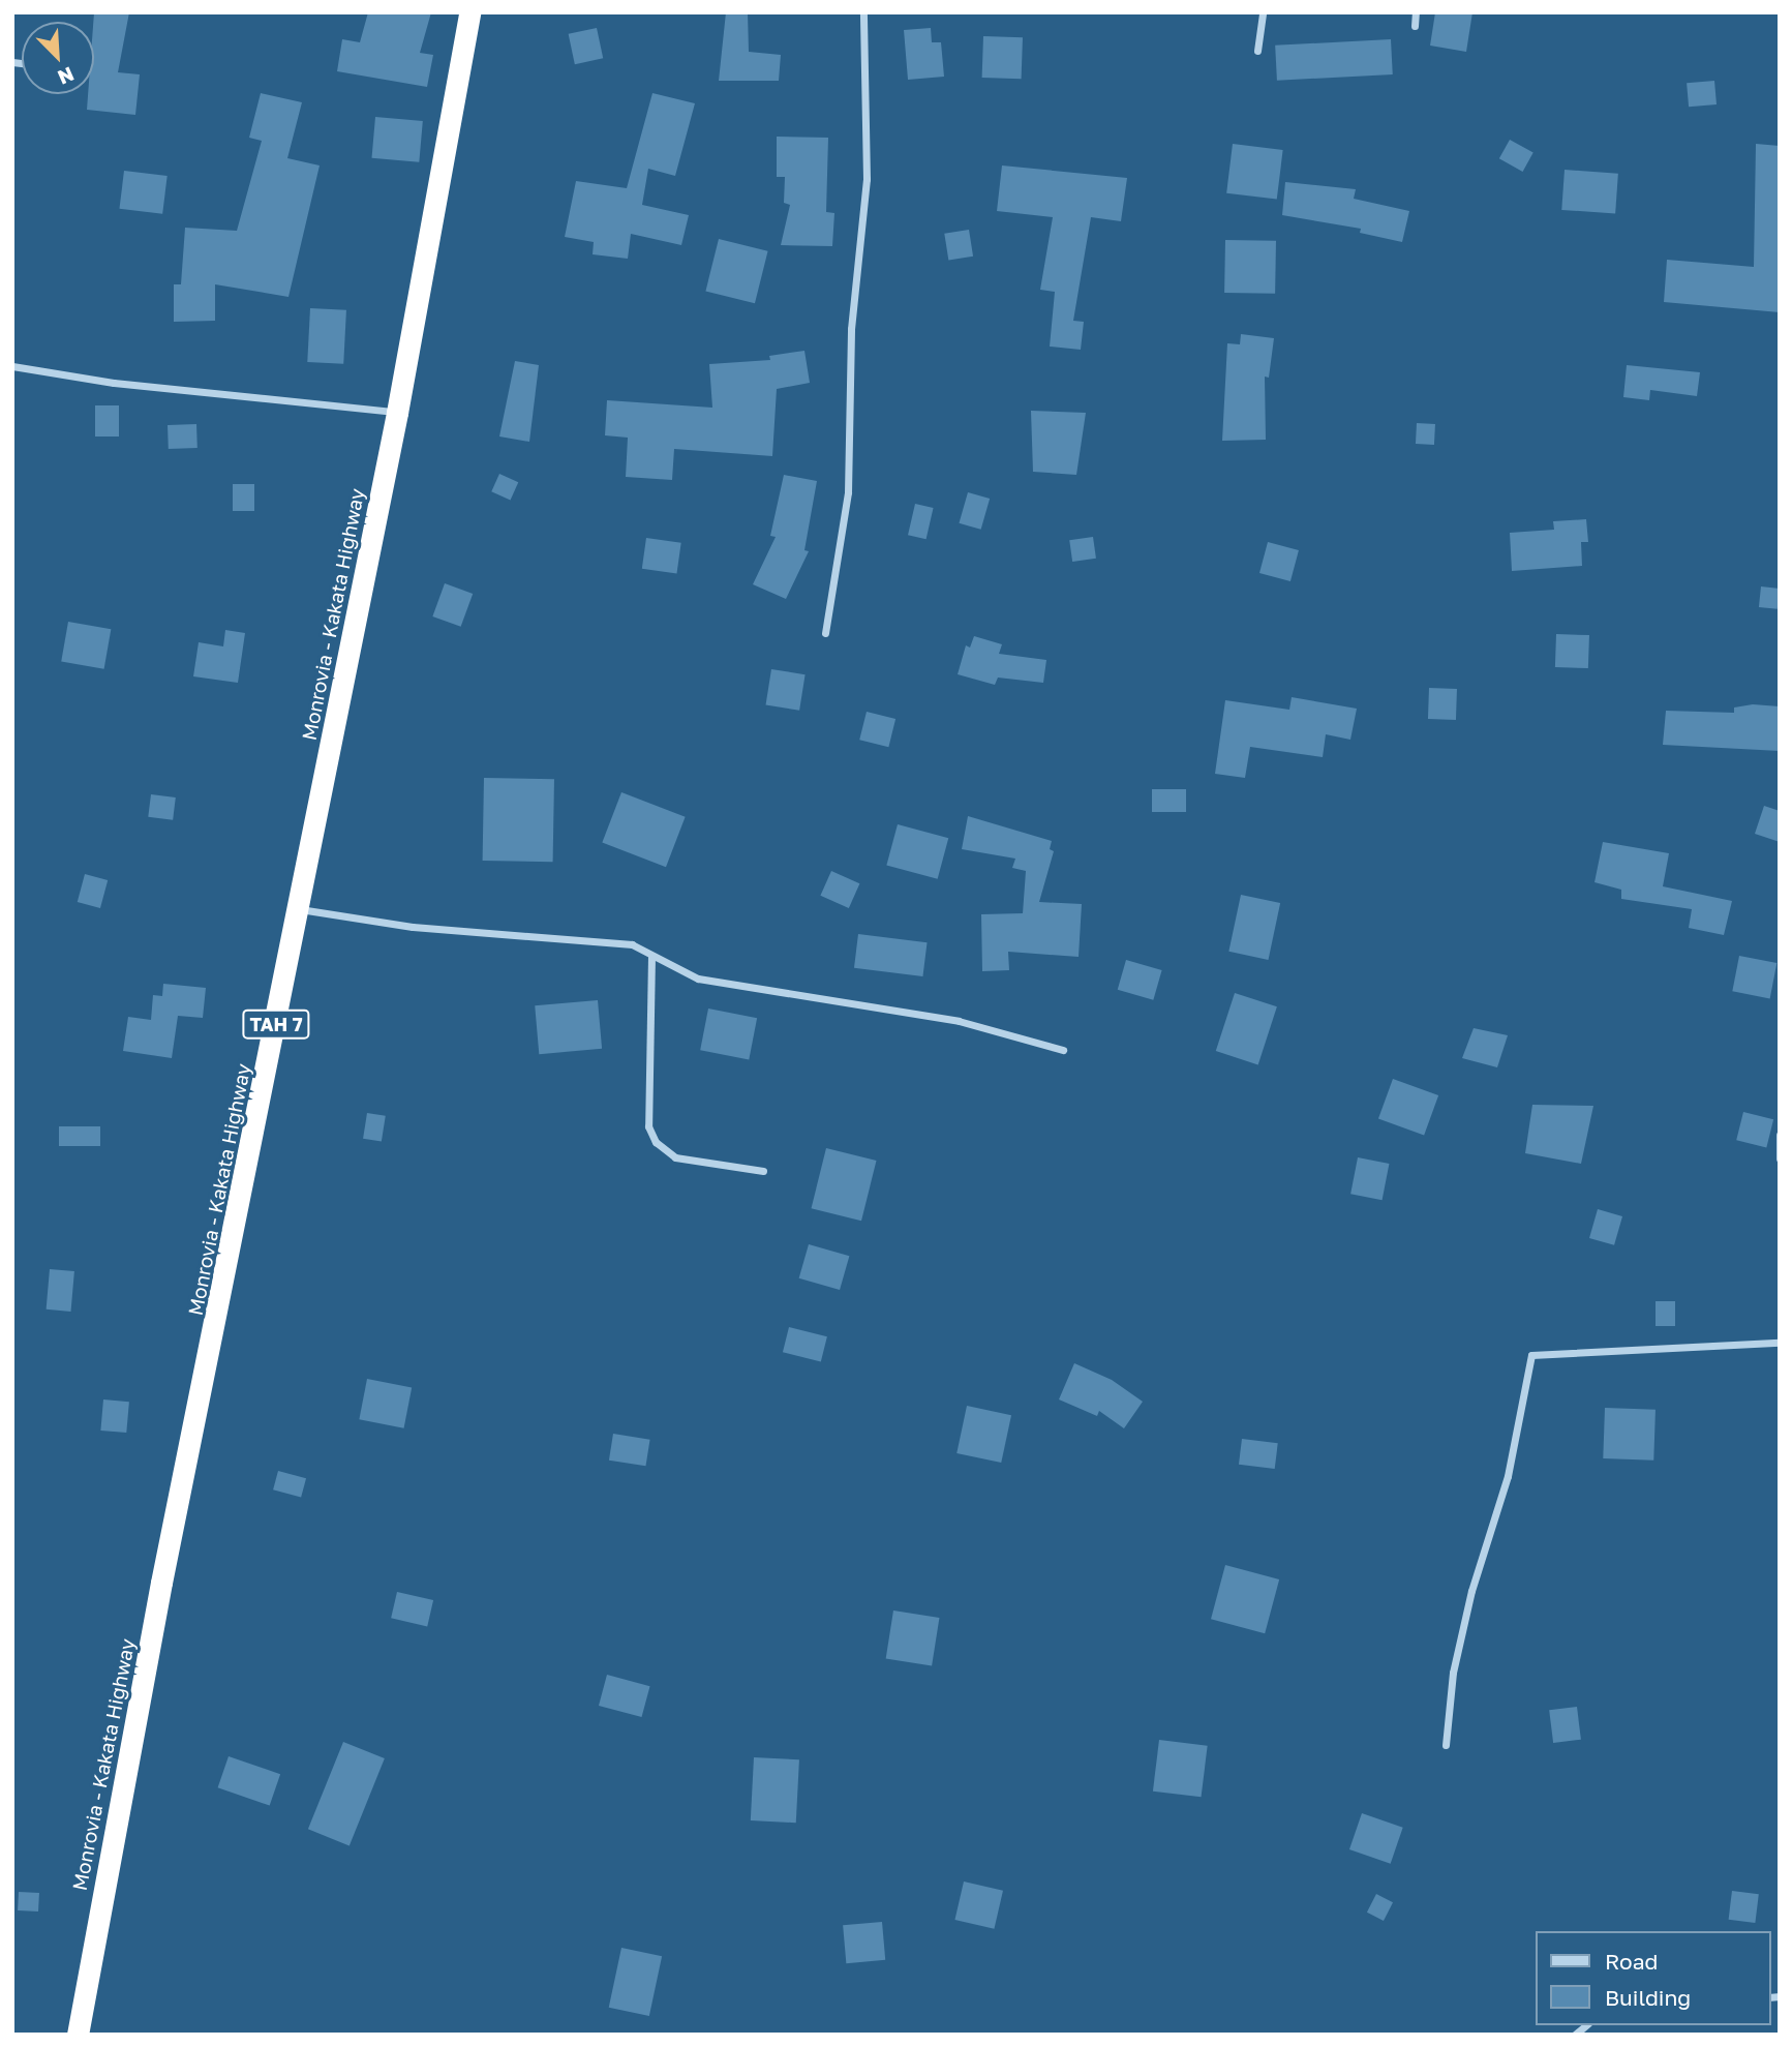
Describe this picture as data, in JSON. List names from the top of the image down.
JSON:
{
  "streets": {
    "highway": ["Monrovia - Kakata Highway", "TAH 7"]
  },
  "legend": ["Road", "Building"],
  "north": "bottom right"
}
